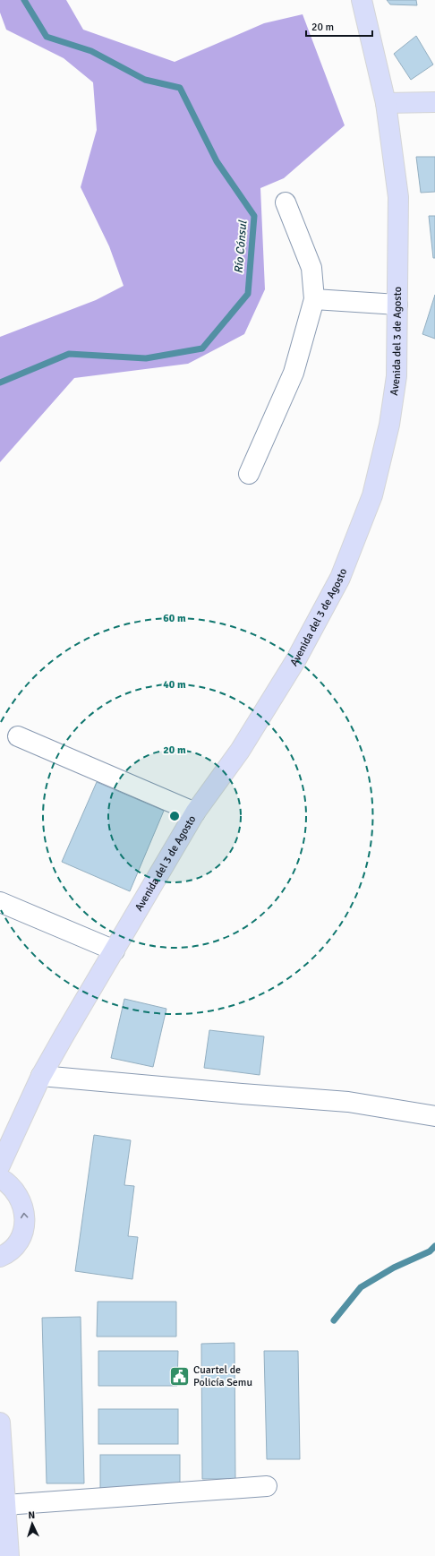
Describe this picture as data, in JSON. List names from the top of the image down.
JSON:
{
  "streets": {
    "main road": ["Avenida del 3 de Agosto"]
  },
  "water": ["Río Cónsul"],
  "places": {
    "public building": ["Cuartel de Policía Semu"]
  },
  "scale_bar": "20 m",
  "north": "top",
  "rings": ["60 m", "40 m", "20 m"]
}
